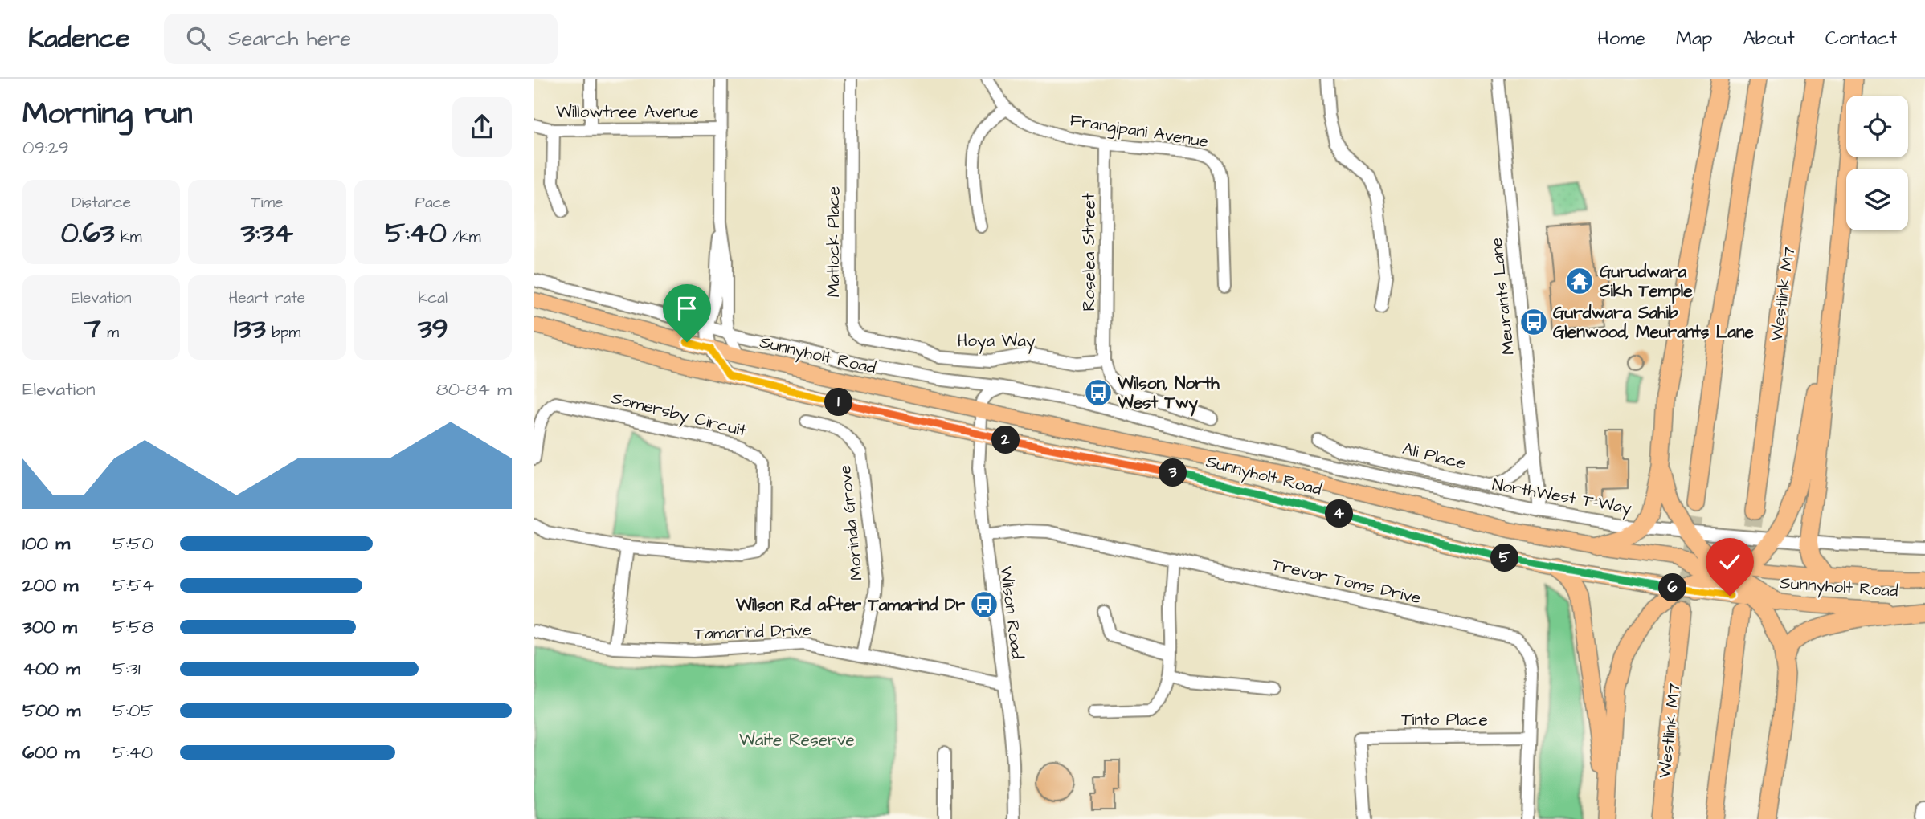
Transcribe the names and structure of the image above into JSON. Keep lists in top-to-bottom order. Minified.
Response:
{"streets":{"highway":["Westlink M7"],"main road":["Sunnyholt Road"],"street":["Willowtree Avenue","Frangipani Avenue","Matlock Place","Roselea Street","Meurants Lane","Hoya Way","Somersby Circuit","Ali Place","NorthWest T-Way","Morinda Grove","Trevor Toms Drive","Wilson Road","Tamarind Drive","Tinto Place"]},"crossings":[["Frangipani Avenue","Roselea Street"],["Matlock Place","Hoya Way"],["Roselea Street","Hoya Way"],["Meurants Lane","Ali Place"],["Meurants Lane","NorthWest T-Way"],["Sunnyholt Road","Wilson Road"],["Morinda Grove","Tamarind Drive"],["Trevor Toms Drive","Wilson Road"],["Trevor Toms Drive","Tinto Place"],["Wilson Road","Tamarind Drive"]],"parks":["Waite Reserve"],"places":{"temple":["Gurudwara Sikh Temple"],"bus stop":["Gurdwara Sahib Glenwood, Meurants Lane","Wilson, North West Twy","Wilson Rd after Tamarind Dr"]},"page":{"header":"Kadence","search":"Search here","nav":["Home","Map","About","Contact"],"heading":["Morning run","09:29"],"stats":[["Distance","0.63 km"],["Time","3:34"],["Pace","5:40 /km"],["Elevation","7 m"],["Heart rate","133 bpm"],["kcal","39"]],"chart":["Elevation","80–84 m"],"pins":["1","2","3","4","5","6"],"list":[{"name":"100 m","note":"5:50"},{"name":"200 m","note":"5:54"},{"name":"300 m","note":"5:58"},{"name":"400 m","note":"5:31"},{"name":"500 m","note":"5:05"},{"name":"600 m","note":"5:40"}]}}
